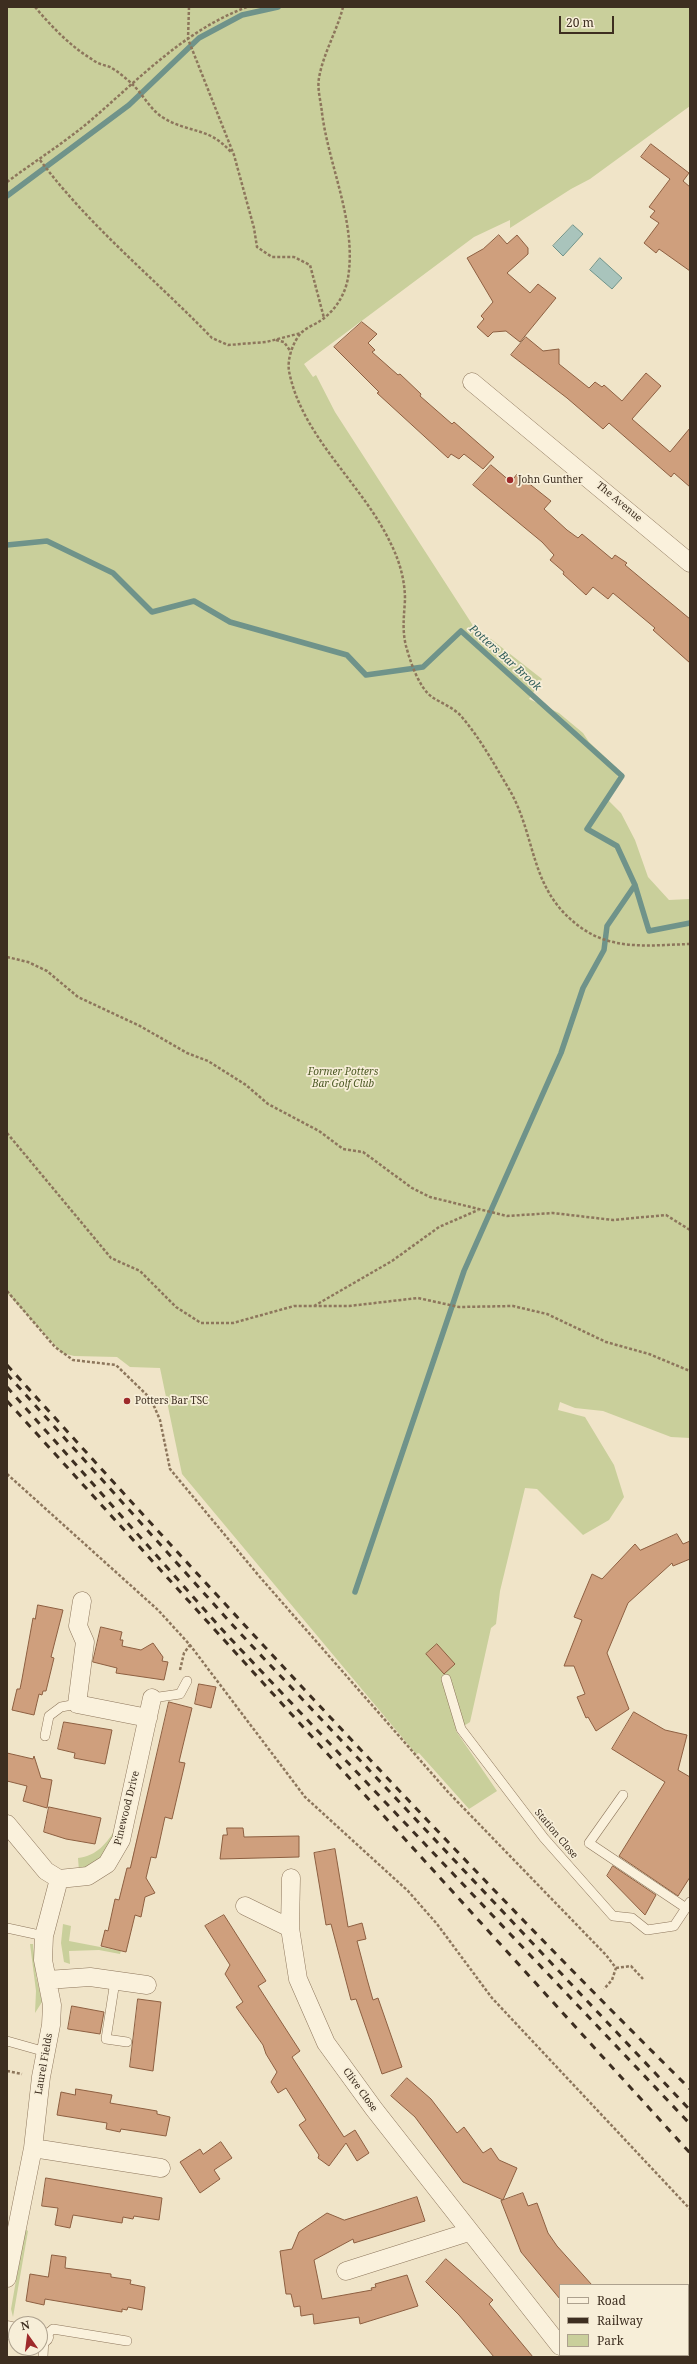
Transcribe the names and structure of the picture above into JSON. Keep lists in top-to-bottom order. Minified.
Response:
{"streets":{"street":["The Avenue","Pinewood Drive","Laurel Fields","Clive Close"],"lane":["Station Close"]},"crossings":[["Pinewood Drive","Laurel Fields"]],"water":["Potters Bar Brook"],"parks":["Former Potters Bar Golf Club"],"places":["John Gunther","Potters Bar TSC"],"legend":["Road","Railway","Park"],"scale_bar":"20 m","north":"top"}
